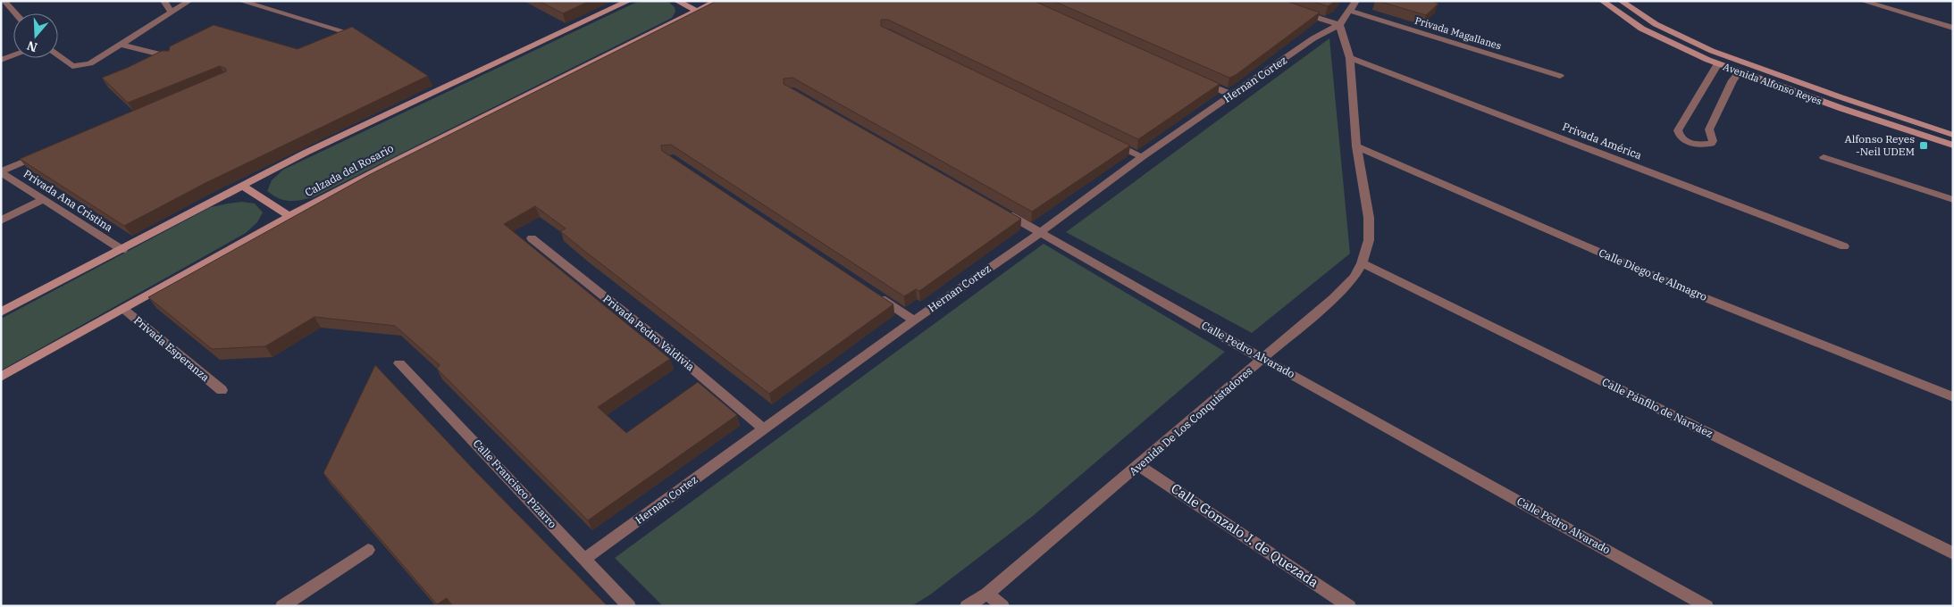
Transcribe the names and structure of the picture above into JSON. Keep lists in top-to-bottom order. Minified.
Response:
{"streets":{"street":["Privada Magallanes","Hernan Cortez","Avenida Alfonso Reyes","Privada América","Calzada del Rosario","Privada Ana Cristina","Calle Diego de Almagro","Privada Pedro Valdivia","Privada Esperanza","Calle Pedro Alvarado","Calle Pánfilo de Narváez","Avenida De Los Conquistadores","Calle Francisco Pizarro","Calle Gonzalo J. de Quezada"]},"crossings":[["Hernan Cortez","Privada Pedro Valdivia"],["Hernan Cortez","Calle Pedro Alvarado"],["Hernan Cortez","Avenida De Los Conquistadores"],["Hernan Cortez","Calle Francisco Pizarro"],["Privada América","Avenida De Los Conquistadores"],["Calzada del Rosario","Privada Esperanza"],["Calle Diego de Almagro","Avenida De Los Conquistadores"],["Calle Pedro Alvarado","Avenida De Los Conquistadores"],["Calle Pánfilo de Narváez","Avenida De Los Conquistadores"],["Avenida De Los Conquistadores","Calle Gonzalo J. de Quezada"]],"places":{"transit":["Alfonso Reyes -Neil UDEM"]},"north":"bottom"}
